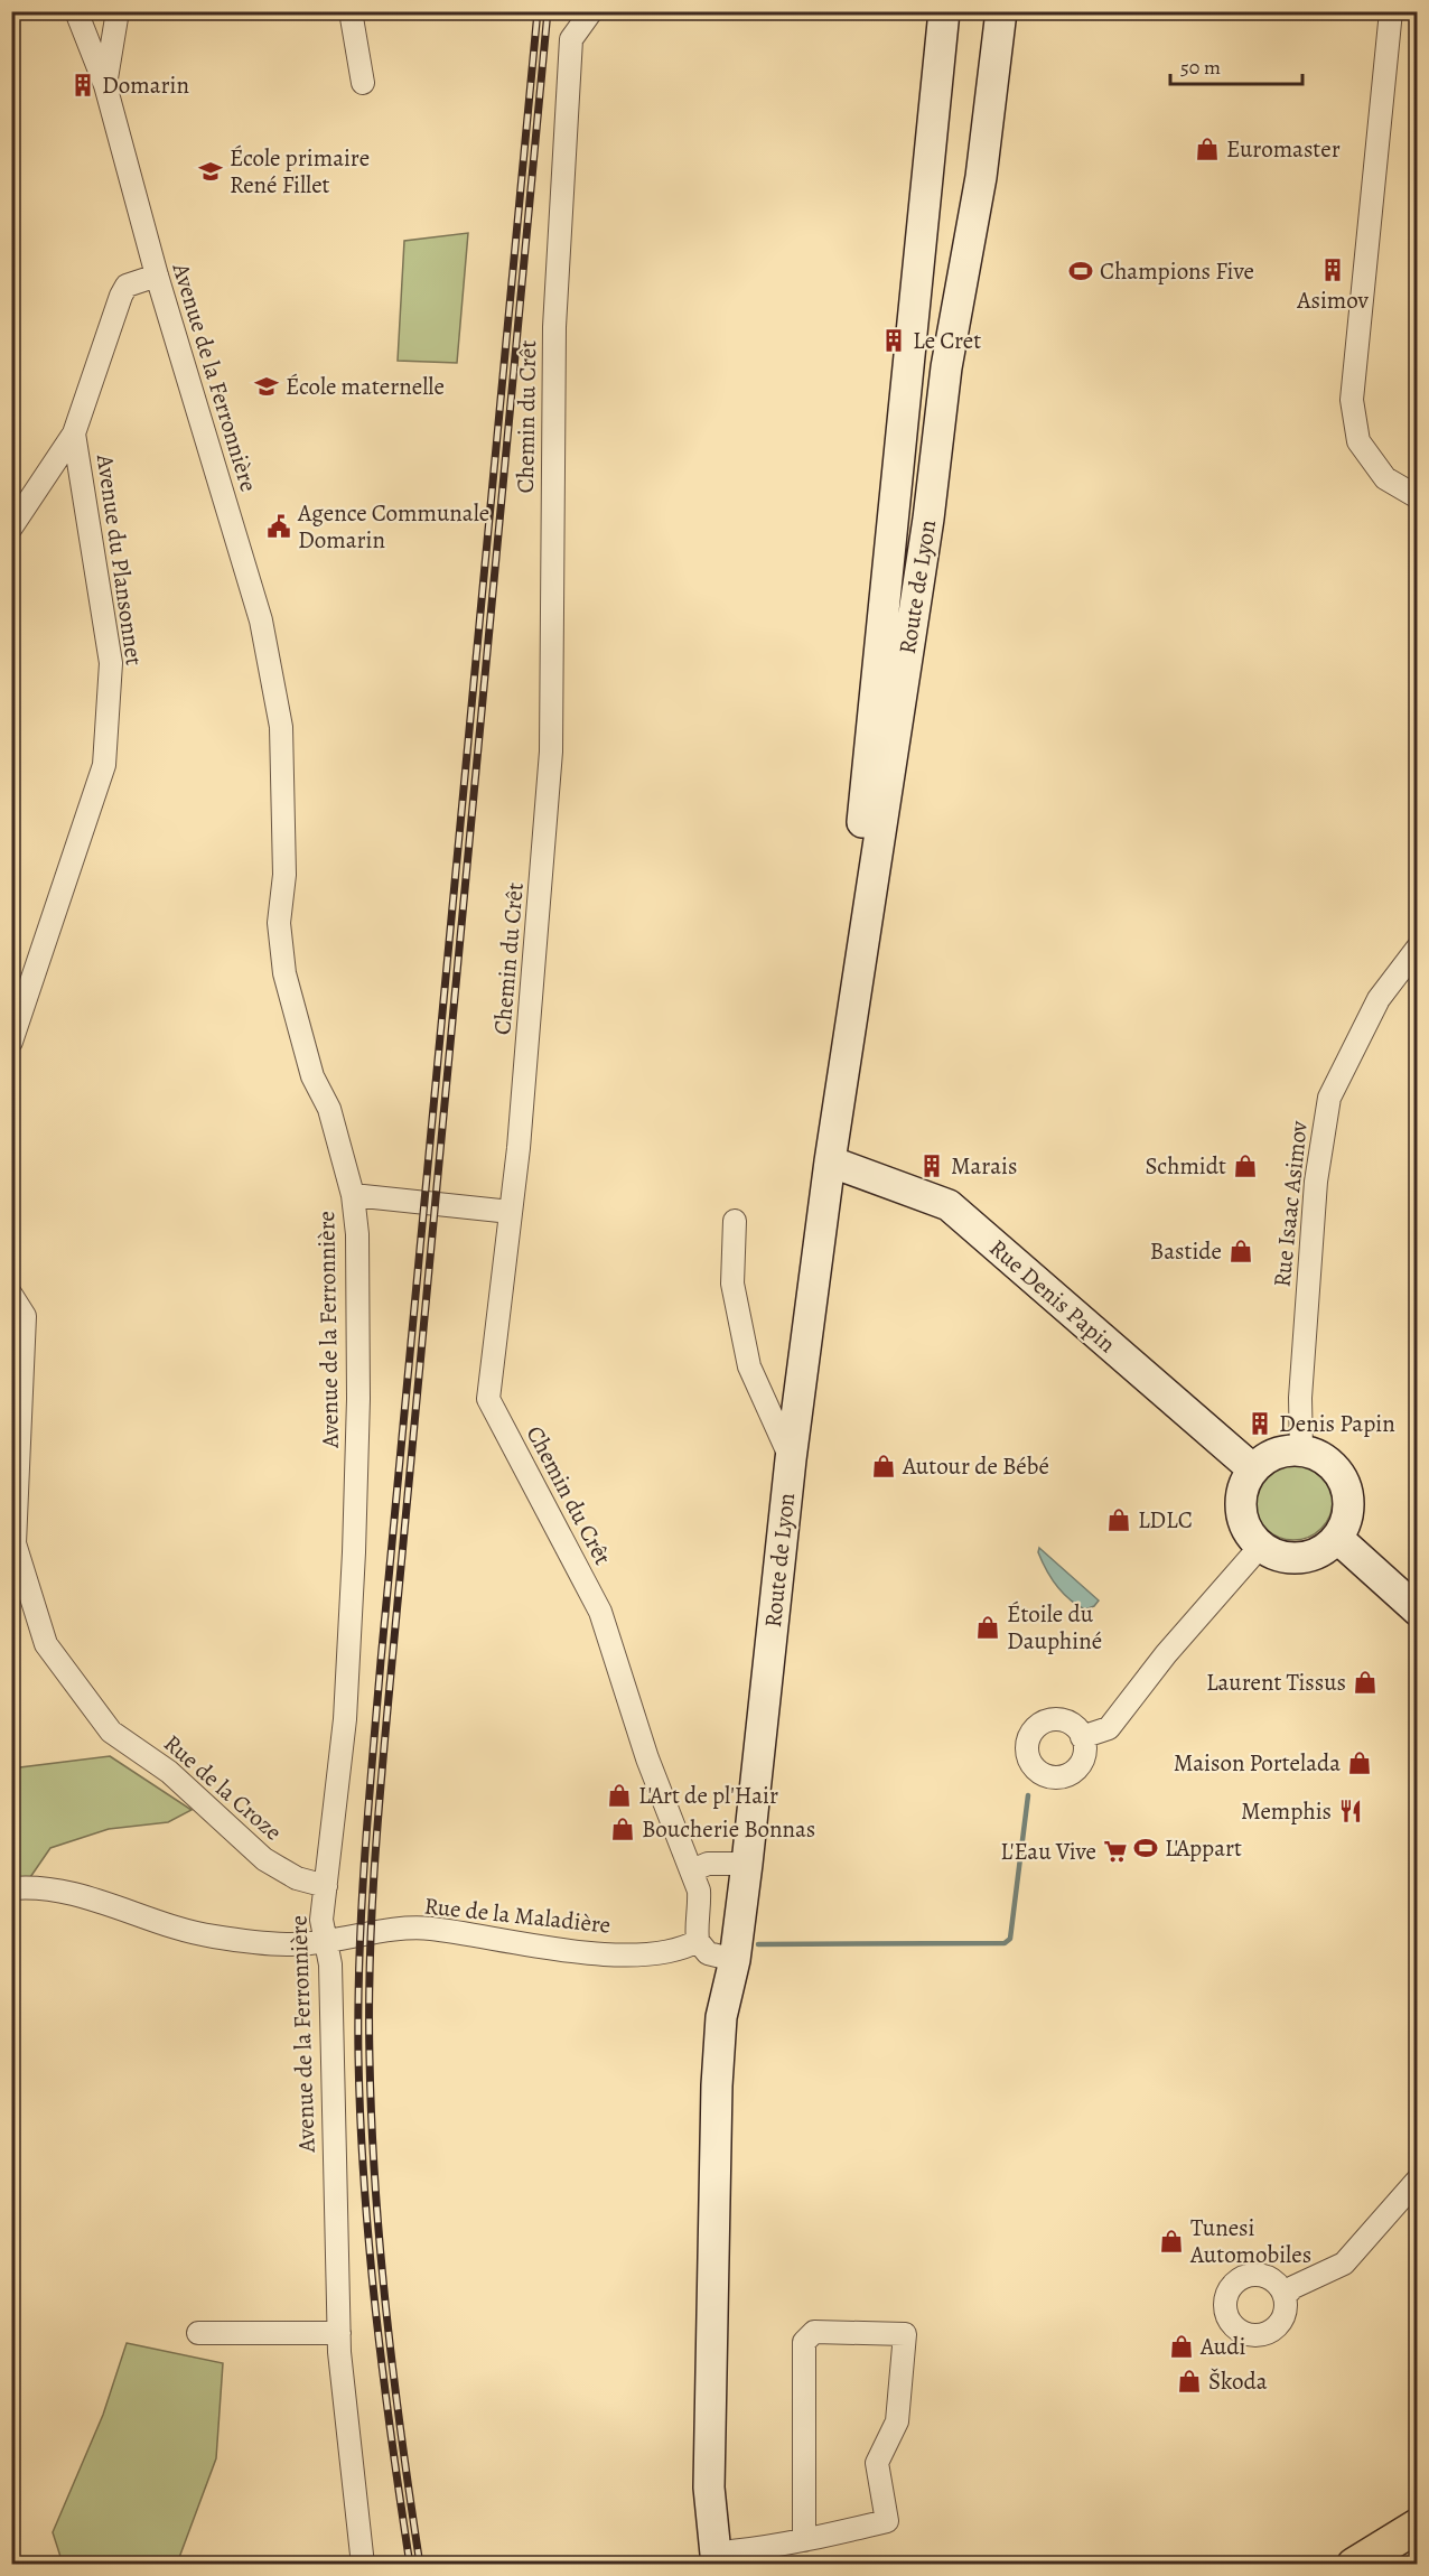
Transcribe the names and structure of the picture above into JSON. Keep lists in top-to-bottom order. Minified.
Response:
{"streets":{"main road":["Route de Lyon","Rue Denis Papin"],"street":["Avenue de la Ferronnière","Chemin du Crêt","Avenue du Plansonnet","Rue Isaac Asimov","Rue de la Croze","Rue de la Maladière"]},"crossings":[["Avenue de la Ferronnière","Avenue du Plansonnet"],["Avenue de la Ferronnière","Rue de la Croze"],["Avenue de la Ferronnière","Rue de la Maladière"],["Chemin du Crêt","Rue de la Maladière"],["Route de Lyon","Rue Denis Papin"],["Rue Isaac Asimov","Rue Denis Papin"]],"places":{"building":["Domarin","Asimov","Le Cret","Marais","Denis Papin"],"shop":["Euromaster","Schmidt","Bastide","Autour de Bébé","LDLC","Étoile du Dauphiné","Laurent Tissus","Maison Portelada","L'Art de pl'Hair","Boucherie Bonnas","Tunesi Automobiles","Audi","Škoda"],"school or university":["École primaire René Fillet","École maternelle"],"sports":["Champions Five","L'Appart"],"public building":["Agence Communale Domarin"],"restaurant":["Memphis"],"supermarket":["L'Eau Vive"]},"scale_bar":"50 m"}
